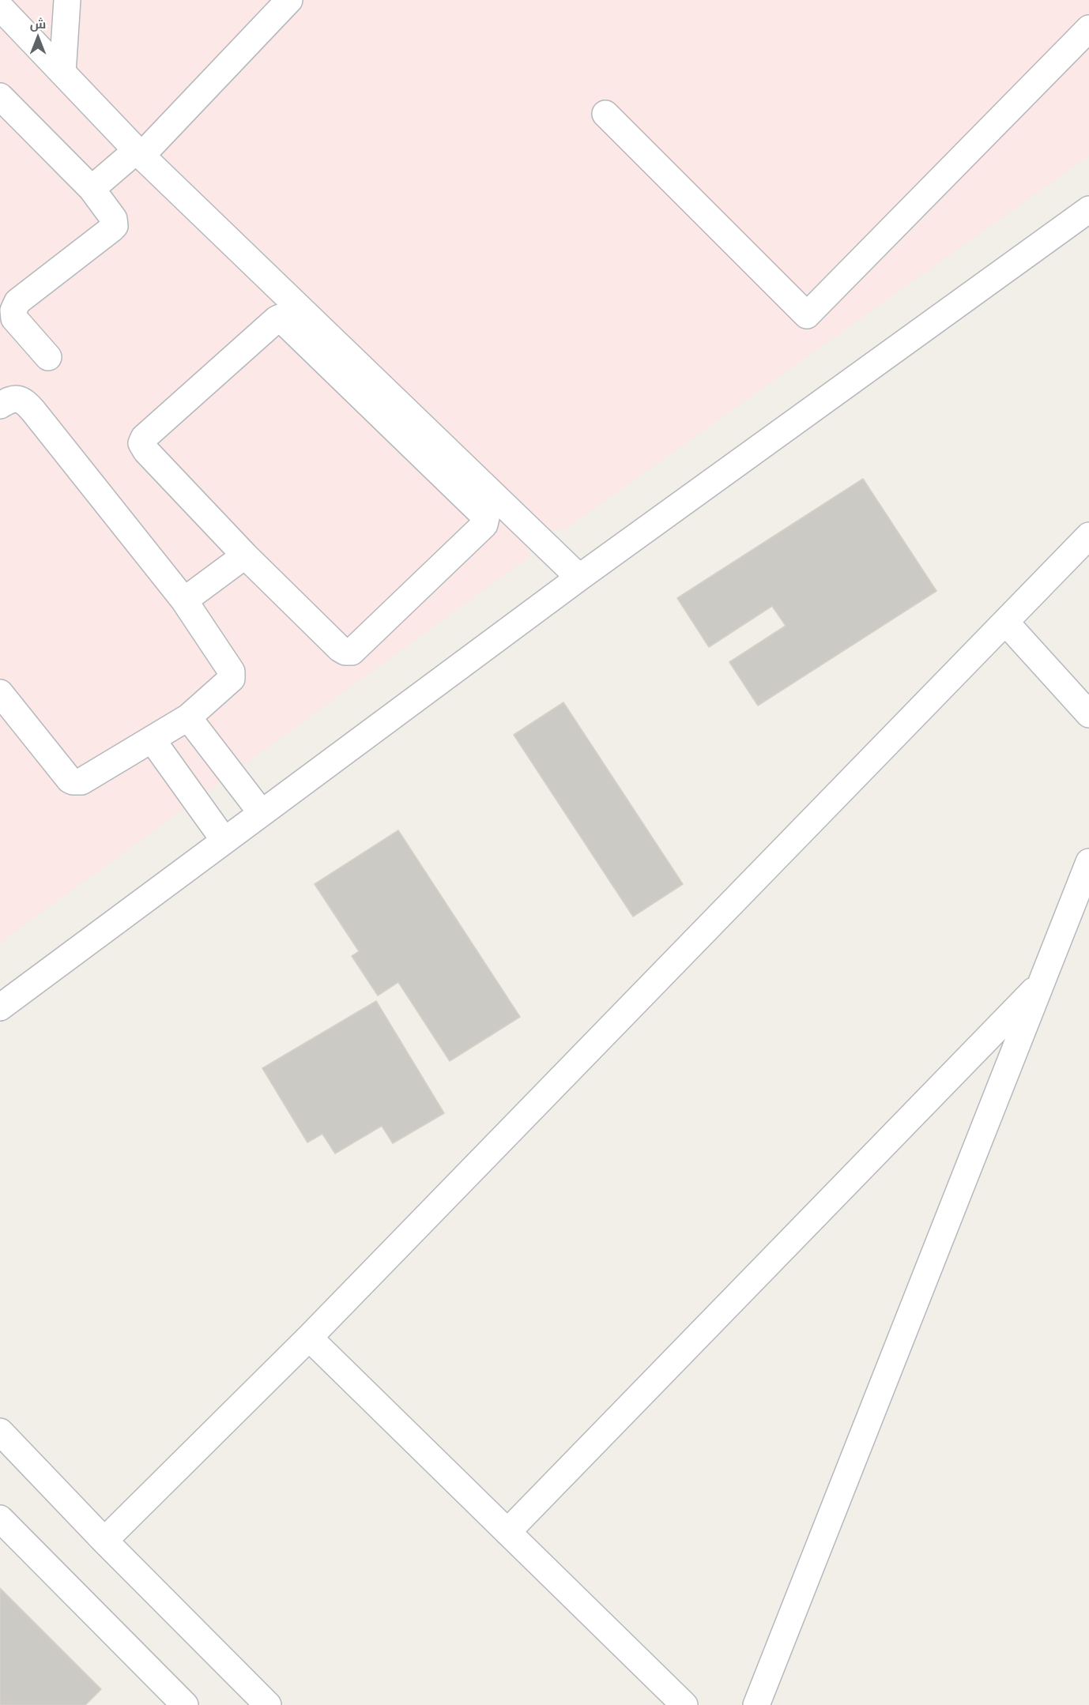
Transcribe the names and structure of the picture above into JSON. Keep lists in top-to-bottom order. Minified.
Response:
{"north":"top"}
